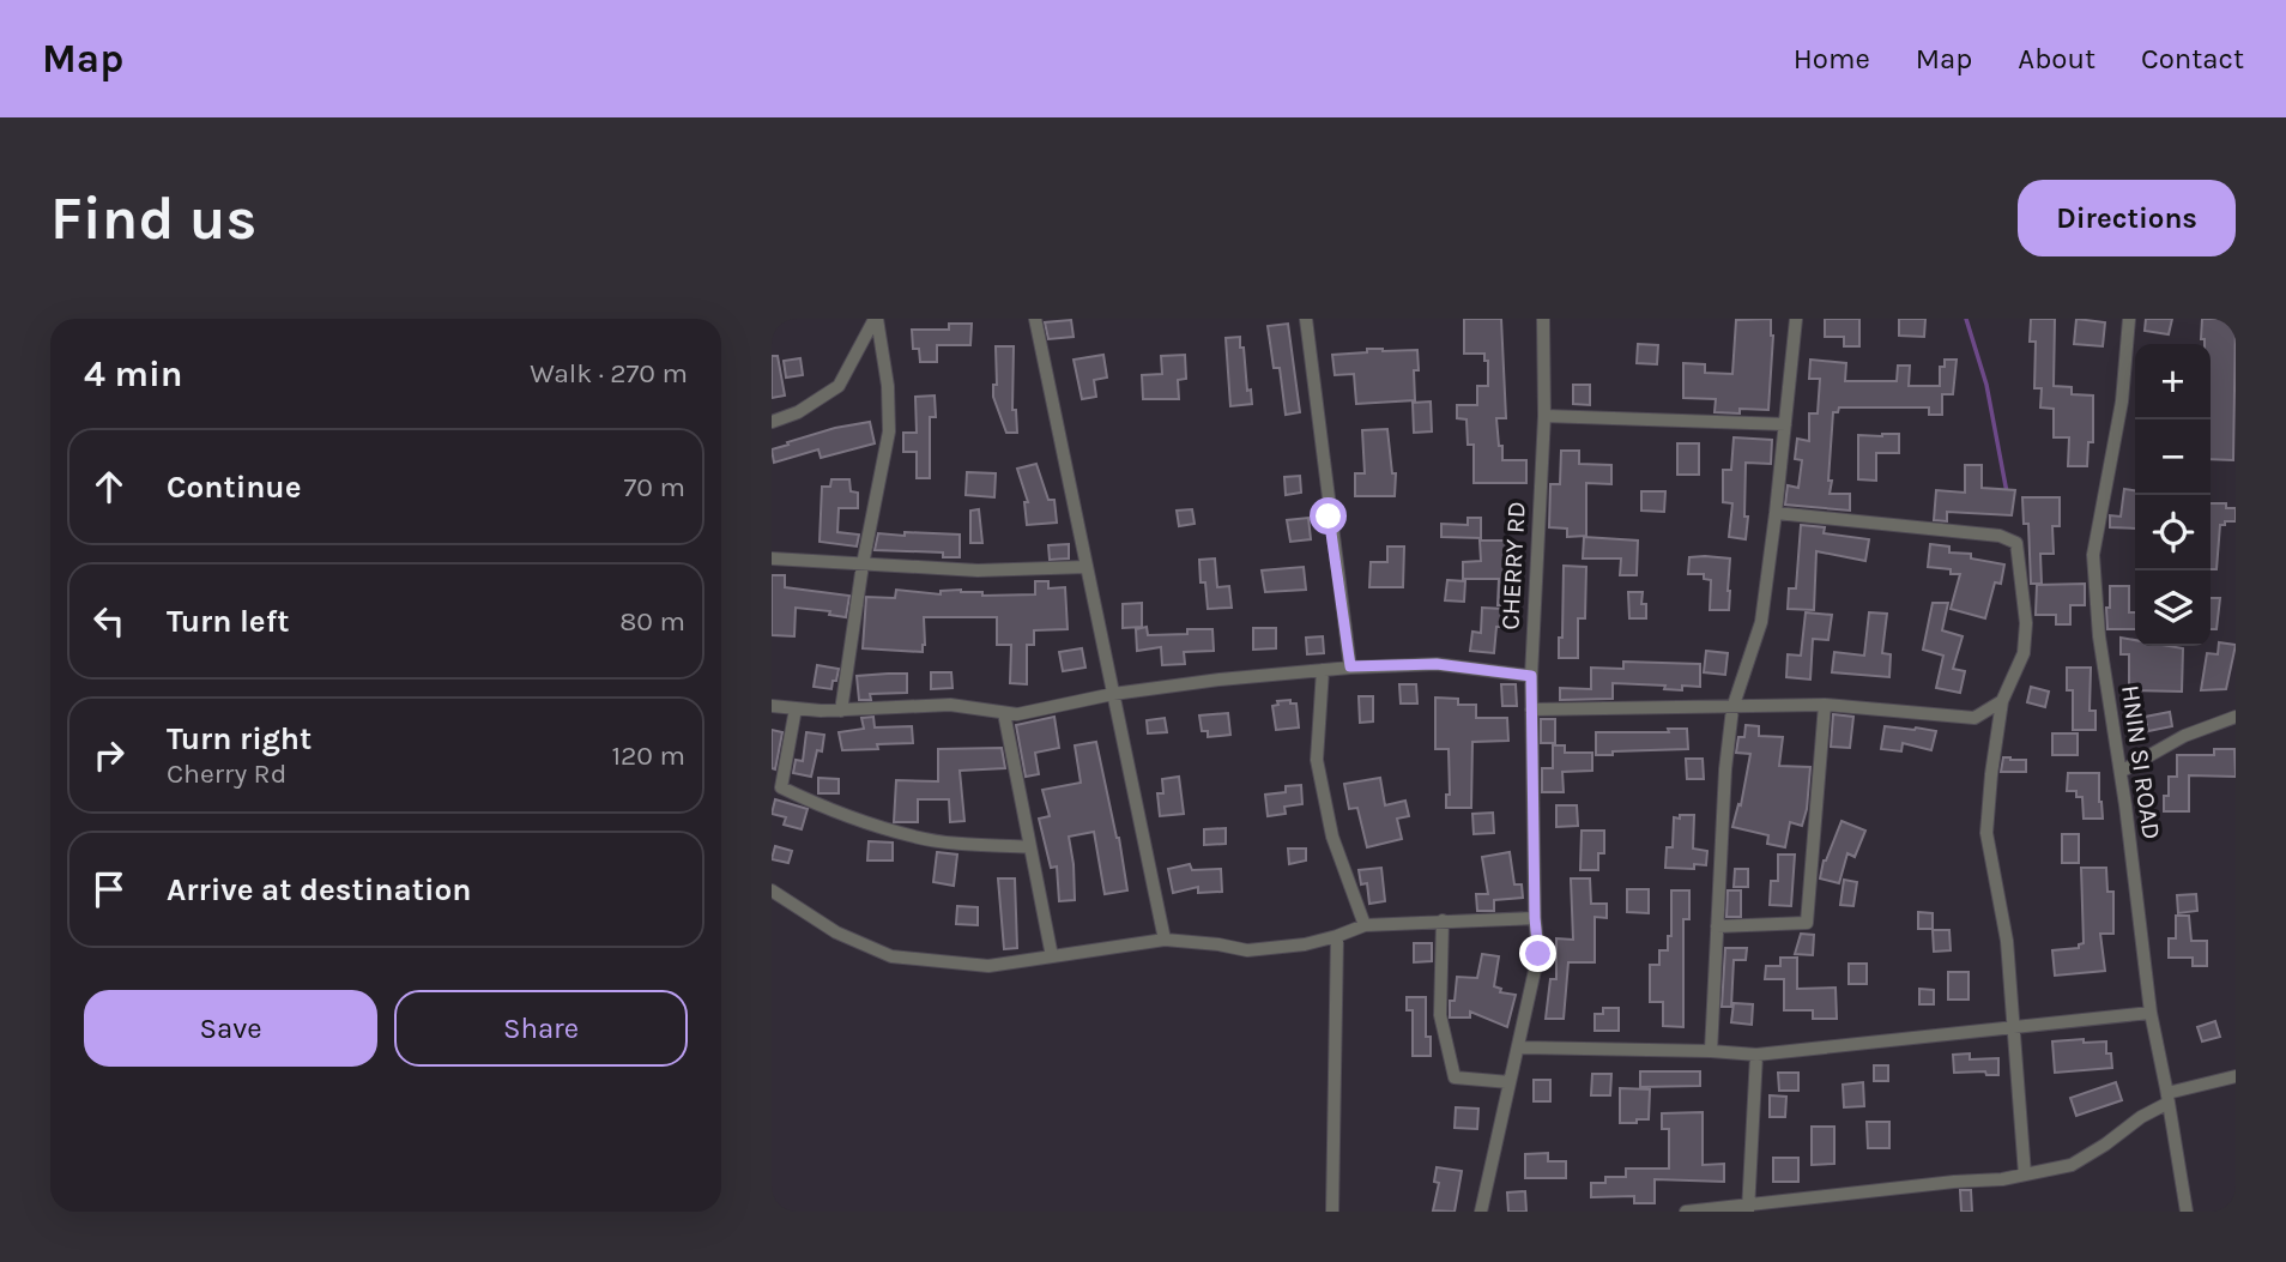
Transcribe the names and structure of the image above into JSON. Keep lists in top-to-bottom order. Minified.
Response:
{"streets":{"street":["CHERRY RD","HNIN SI ROAD"]},"page":{"header":"Map","nav":["Home","Map","About","Contact"],"buttons":["Directions",["Save","Share"]],"title":"Find us","heading":["4 min","Walk · 270 m"],"map_buttons":["+","−"],"list":[["Continue","70 m"],["Turn left","80 m"],["Turn right","Cherry Rd","120 m"],"Arrive at destination"]}}
